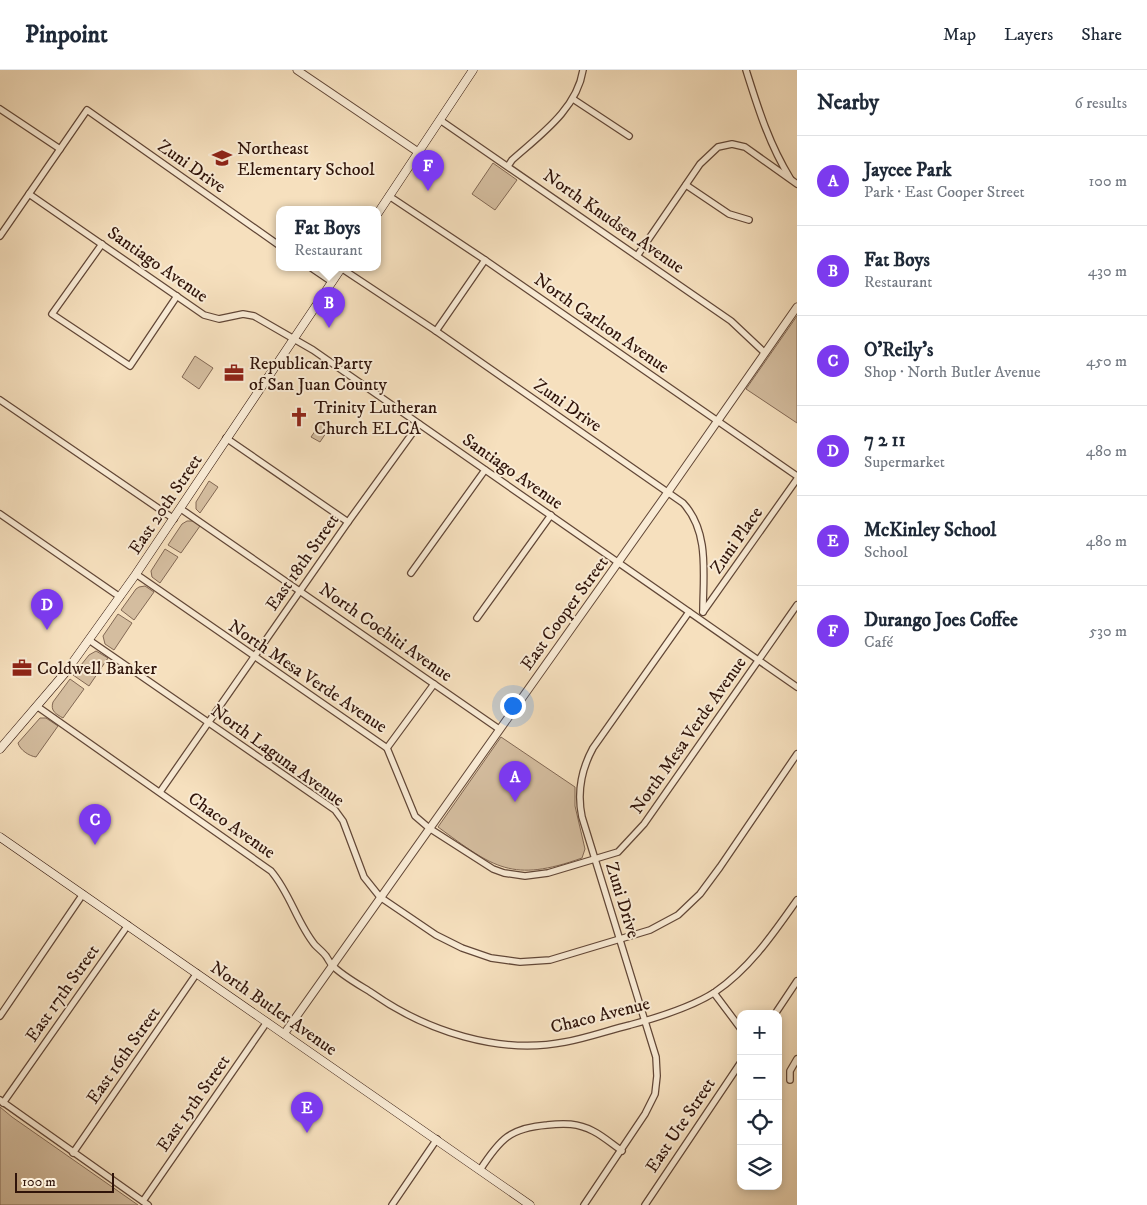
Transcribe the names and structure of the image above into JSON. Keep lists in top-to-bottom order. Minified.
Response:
{"streets":{"main road":["East 20th Street","North Butler Avenue"],"street":["Zuni Drive","North Knudsen Avenue","Santiago Avenue","North Carlton Avenue","Zuni Place","East 18th Street","East Cooper Street","North Cochiti Avenue","North Mesa Verde Avenue","North Laguna Avenue","Chaco Avenue","East 17th Street","East 16th Street","East 15th Street","East Ute Street"]},"crossings":[["Zuni Drive","Santiago Avenue"],["Zuni Drive","Zuni Place"],["Zuni Drive","East Cooper Street"],["Zuni Drive","North Mesa Verde Avenue"],["Zuni Drive","North Laguna Avenue"],["Zuni Drive","Chaco Avenue"],["North Knudsen Avenue","East Cooper Street"],["Santiago Avenue","East 20th Street"],["Santiago Avenue","Zuni Place"],["Santiago Avenue","East 18th Street"],["Santiago Avenue","East Cooper Street"],["Santiago Avenue","North Mesa Verde Avenue"],["North Carlton Avenue","Zuni Place"],["North Carlton Avenue","East Cooper Street"],["East 20th Street","North Cochiti Avenue"],["East 20th Street","North Mesa Verde Avenue"],["East 20th Street","North Laguna Avenue"],["East 20th Street","Chaco Avenue"],["East 18th Street","North Cochiti Avenue"],["East 18th Street","North Mesa Verde Avenue"],["East 18th Street","North Laguna Avenue"],["East 18th Street","Chaco Avenue"],["East Cooper Street","North Cochiti Avenue"],["East Cooper Street","North Mesa Verde Avenue"],["East Cooper Street","North Laguna Avenue"],["East Cooper Street","Chaco Avenue"],["East Cooper Street","North Butler Avenue"],["East 17th Street","North Butler Avenue"],["North Butler Avenue","East 16th Street"],["North Butler Avenue","East 15th Street"]],"places":{"school or university":["Northeast Elementary School"],"office":["Republican Party of San Juan County","Coldwell Banker"],"church":["Trinity Lutheran Church ELCA"]},"scale_bar":"100 m","page":{"header":"Pinpoint","nav":["Map","Layers","Share"],"heading":["Nearby","6 results"],"list":[{"mark":"A","name":"Jaycee Park","note":"Park · East Cooper Street","value":"100 m"},{"mark":"B","name":"Fat Boys","note":"Restaurant","value":"430 m"},{"mark":"C","name":"O'Reily's","note":"Shop · North Butler Avenue","value":"450 m"},{"mark":"D","name":"7 2 11","note":"Supermarket","value":"480 m"},{"mark":"E","name":"McKinley School","note":"School","value":"480 m"},{"mark":"F","name":"Durango Joes Coffee","note":"Café","value":"530 m"}],"pins":["F","B","D","A","C","E"],"popup":["Fat Boys","Restaurant"],"map_buttons":["+","−"],"scale":"100 m"}}
